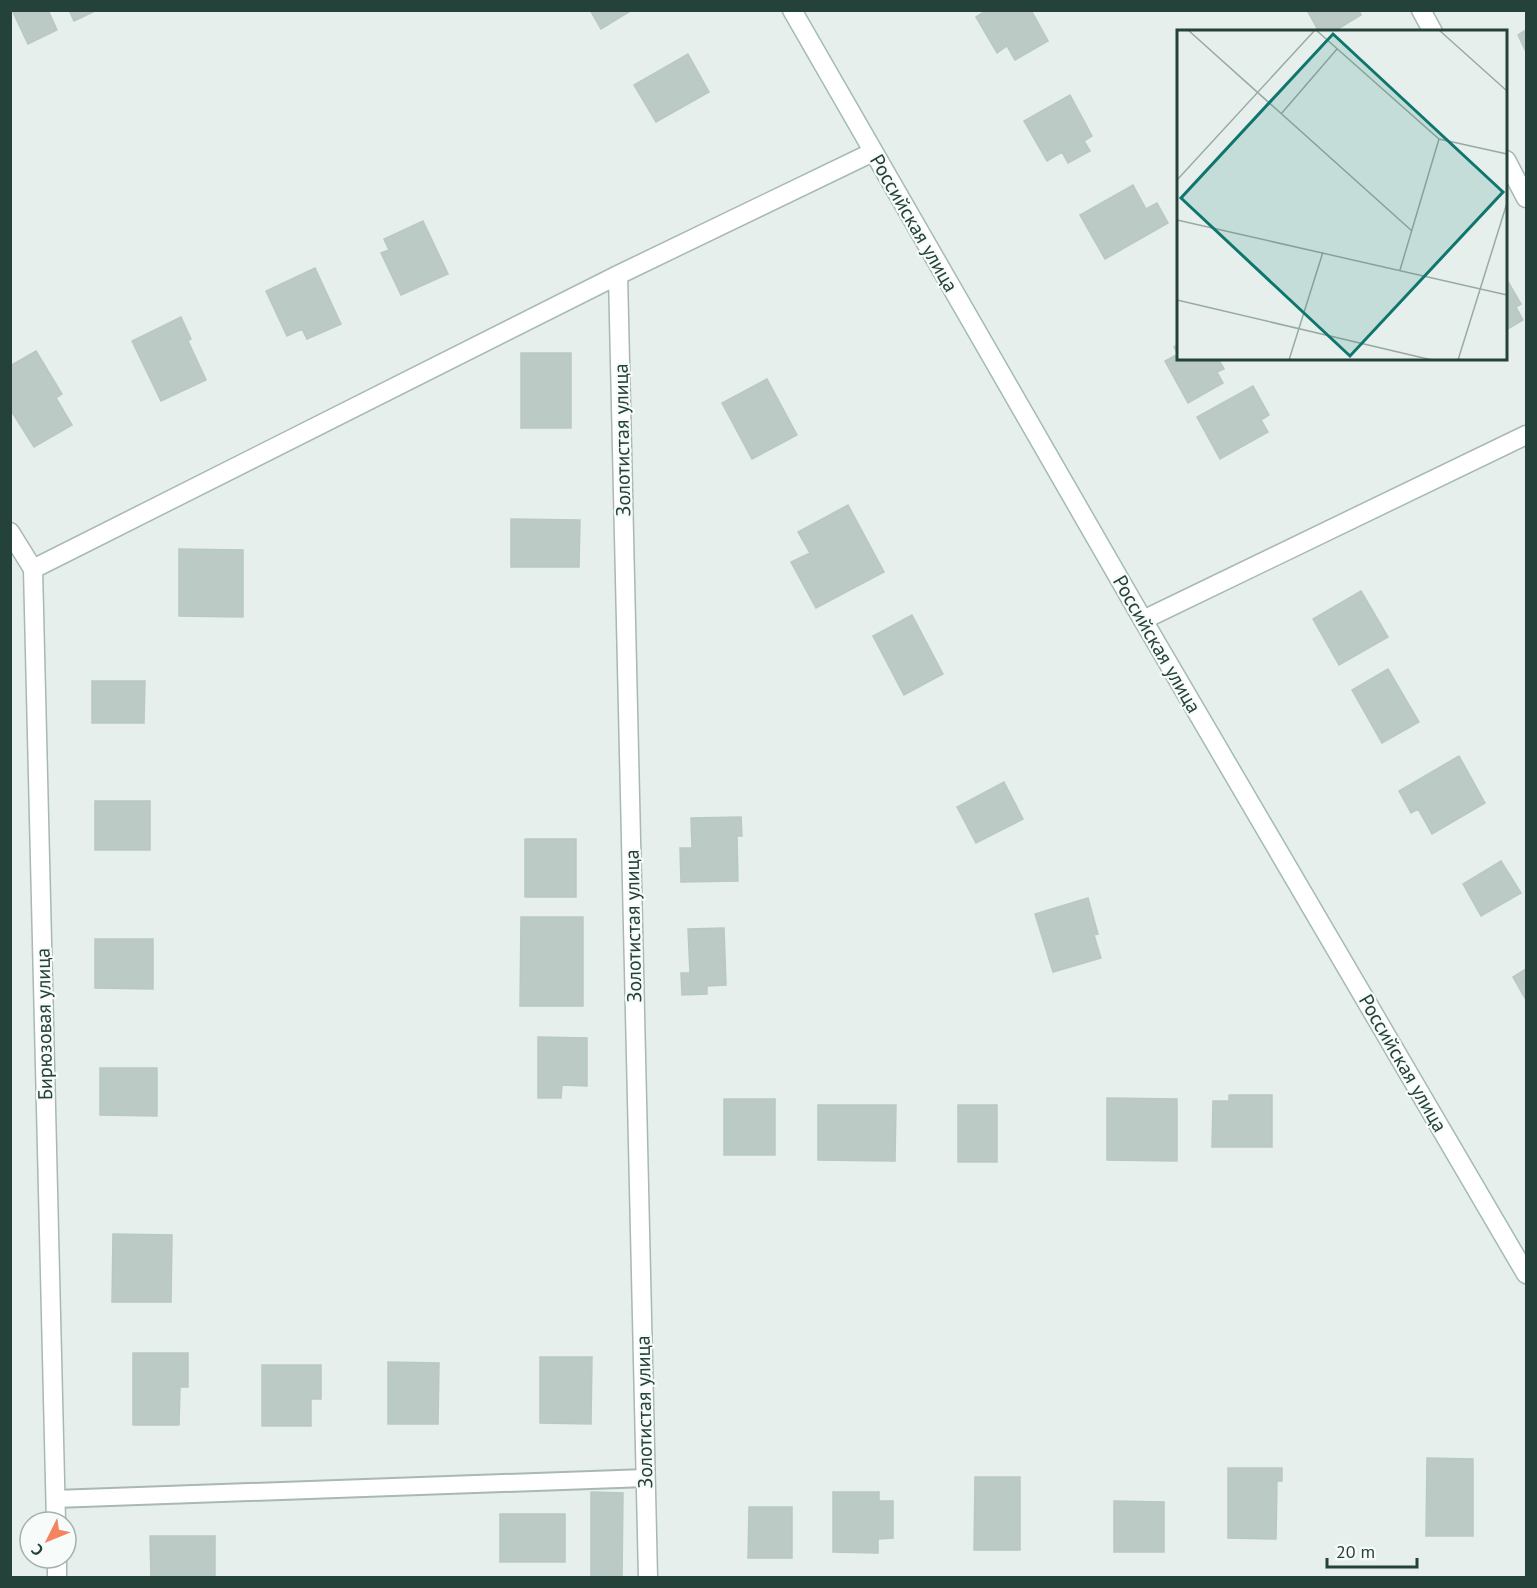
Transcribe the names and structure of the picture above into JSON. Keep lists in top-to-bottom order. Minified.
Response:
{"streets":{"street":["Российская улица","Золотистая улица","Бирюзовая улица"]},"scale_bar":"20 m","north":"bottom left"}
